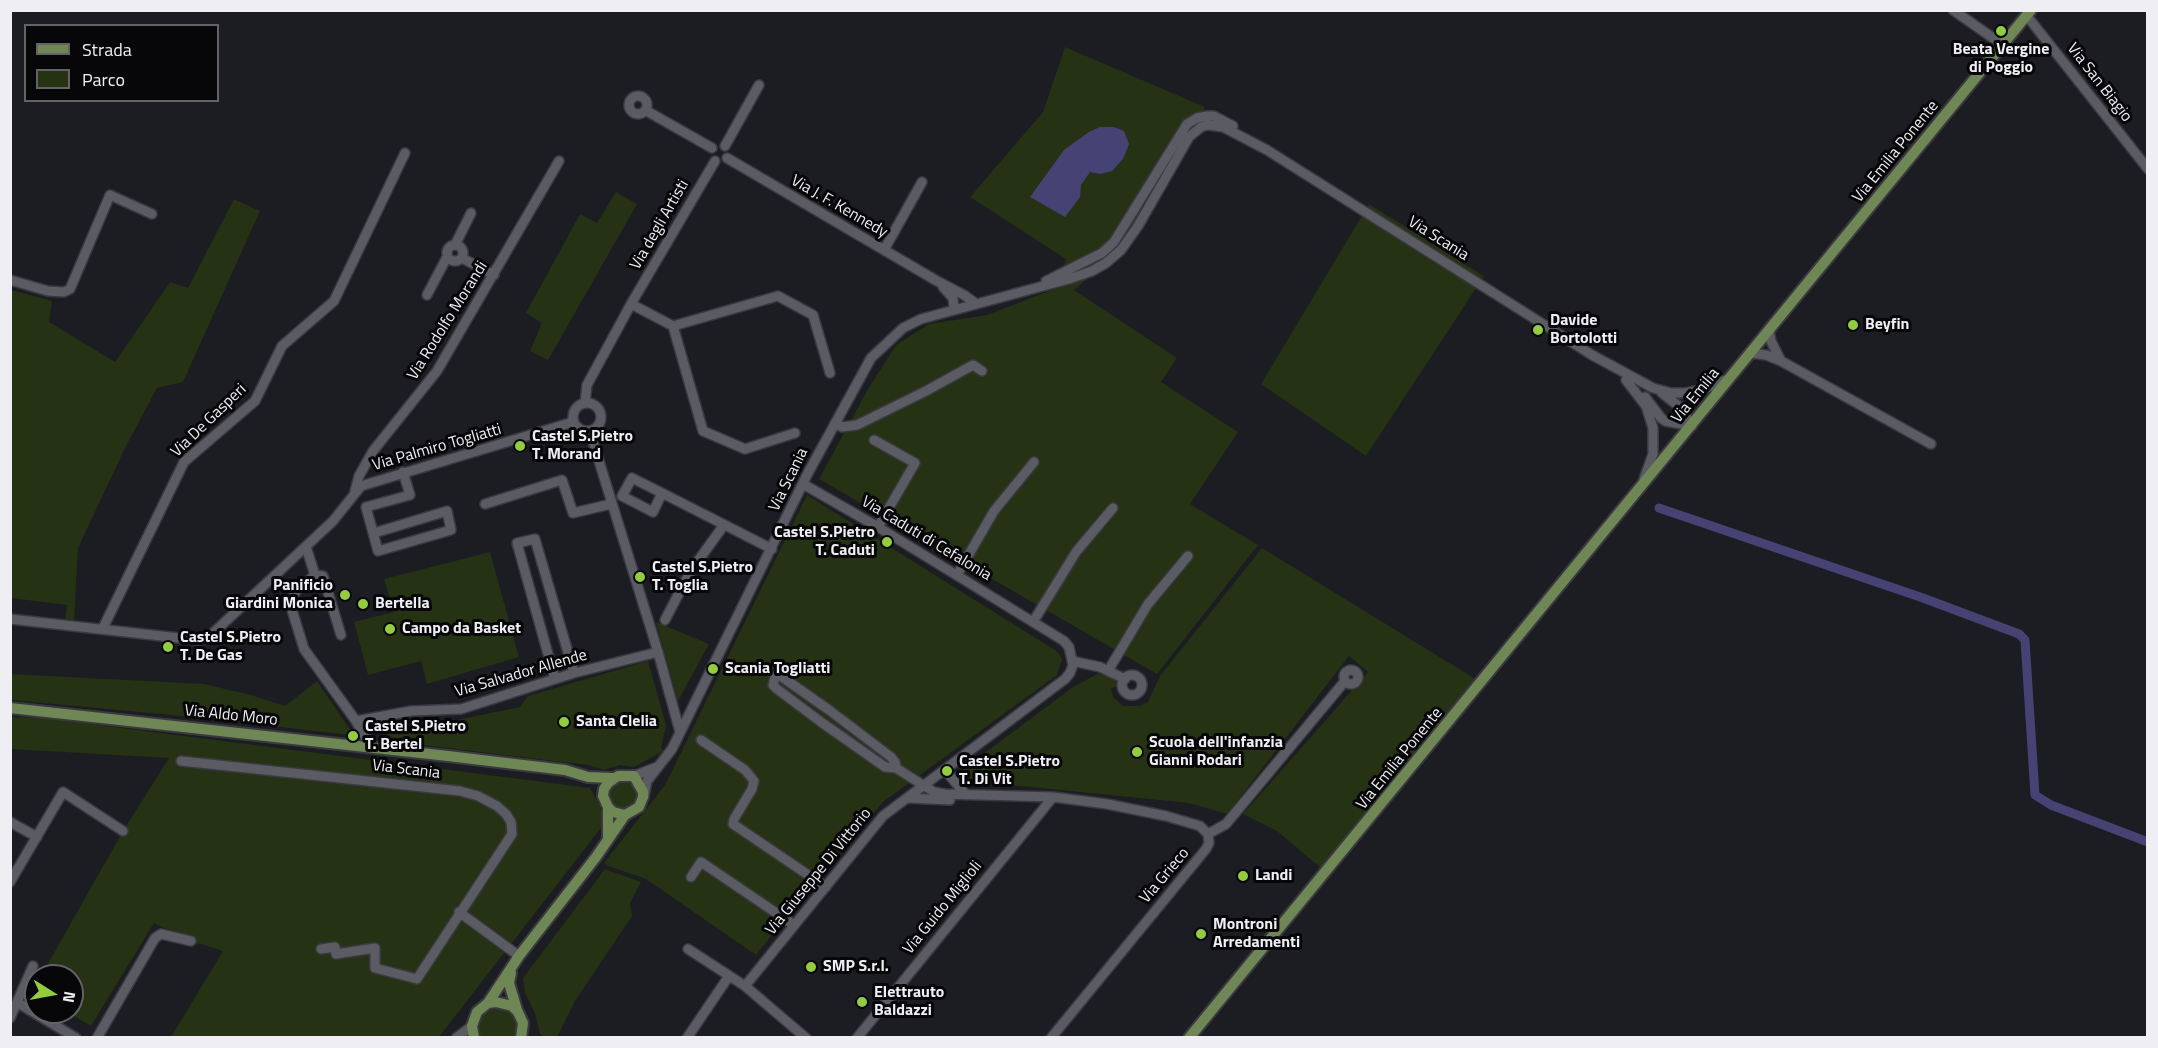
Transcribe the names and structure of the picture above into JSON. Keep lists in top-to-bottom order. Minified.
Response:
{"streets":{"main road":["Via Emilia Ponente","Via Scania","Via Emilia","Via Aldo Moro"],"street":["Via San Biagio","Via J. F. Kennedy","Via degli Artisti","Via Rodolfo Morandi","Via De Gasperi","Via Palmiro Togliatti","Via Caduti di Cefalonia","Via Salvador Allende","Via Giuseppe Di Vittorio","Via Grieco","Via Guido Miglioli"]},"crossings":[["Via San Biagio","Via Emilia Ponente"],["Via Emilia Ponente","Via Scania"],["Via Emilia Ponente","Via Emilia"],["Via J. F. Kennedy","Via degli Artisti"],["Via J. F. Kennedy","Via Scania"],["Via degli Artisti","Via Palmiro Togliatti"],["Via Scania","Via Emilia"],["Via Scania","Via Caduti di Cefalonia"],["Via Scania","Via Aldo Moro"],["Via Rodolfo Morandi","Via Palmiro Togliatti"],["Via De Gasperi","Via Palmiro Togliatti"],["Via Caduti di Cefalonia","Via Giuseppe Di Vittorio"]],"places":["Beata Vergine di Poggio","Beyfin","Davide Bortolotti","Castel S.Pietro T. Morand","Castel S.Pietro T. Caduti","Castel S.Pietro T. Toglia","Panificio Giardini Monica","Bertella","Campo da Basket","Castel S.Pietro T. De Gas","Scania Togliatti","Santa Clelia","Castel S.Pietro T. Bertel","Scuola dell'infanzia Gianni Rodari","Castel S.Pietro T. Di Vit","Landi","Montroni Arredamenti","SMP S.r.l.","Elettrauto Baldazzi"],"legend":["Strada","Parco"],"north":"right"}
